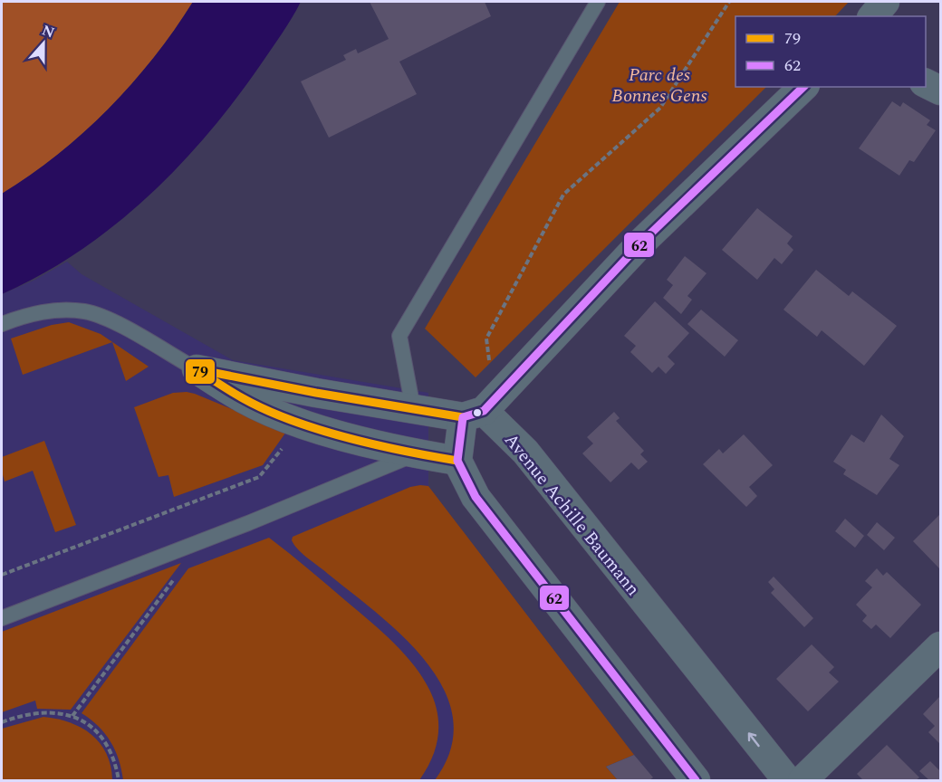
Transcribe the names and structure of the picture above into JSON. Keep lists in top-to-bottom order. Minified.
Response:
{"streets":{"street":["Avenue Achille Baumann"]},"parks":["Parc des Bonnes Gens"],"lines":["transit line 62","transit line 79"],"legend":["79","62"],"north":"top"}
